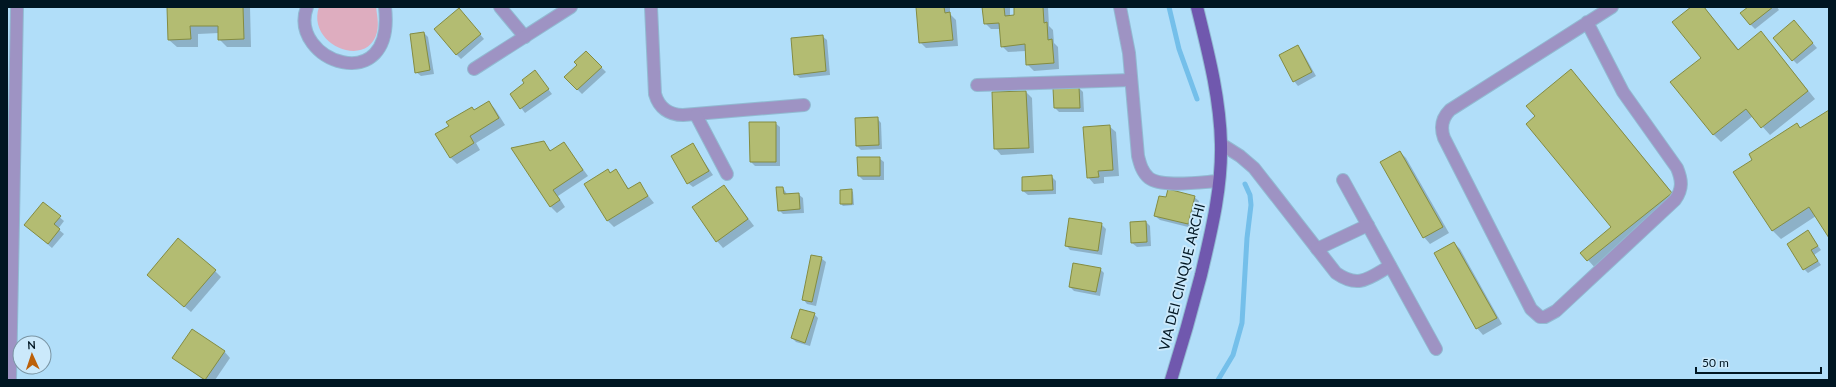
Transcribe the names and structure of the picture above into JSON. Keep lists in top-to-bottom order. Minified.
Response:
{"streets":{"main road":["VIA DEI CINQUE ARCHI"]},"scale_bar":"50 m","north":"top"}
